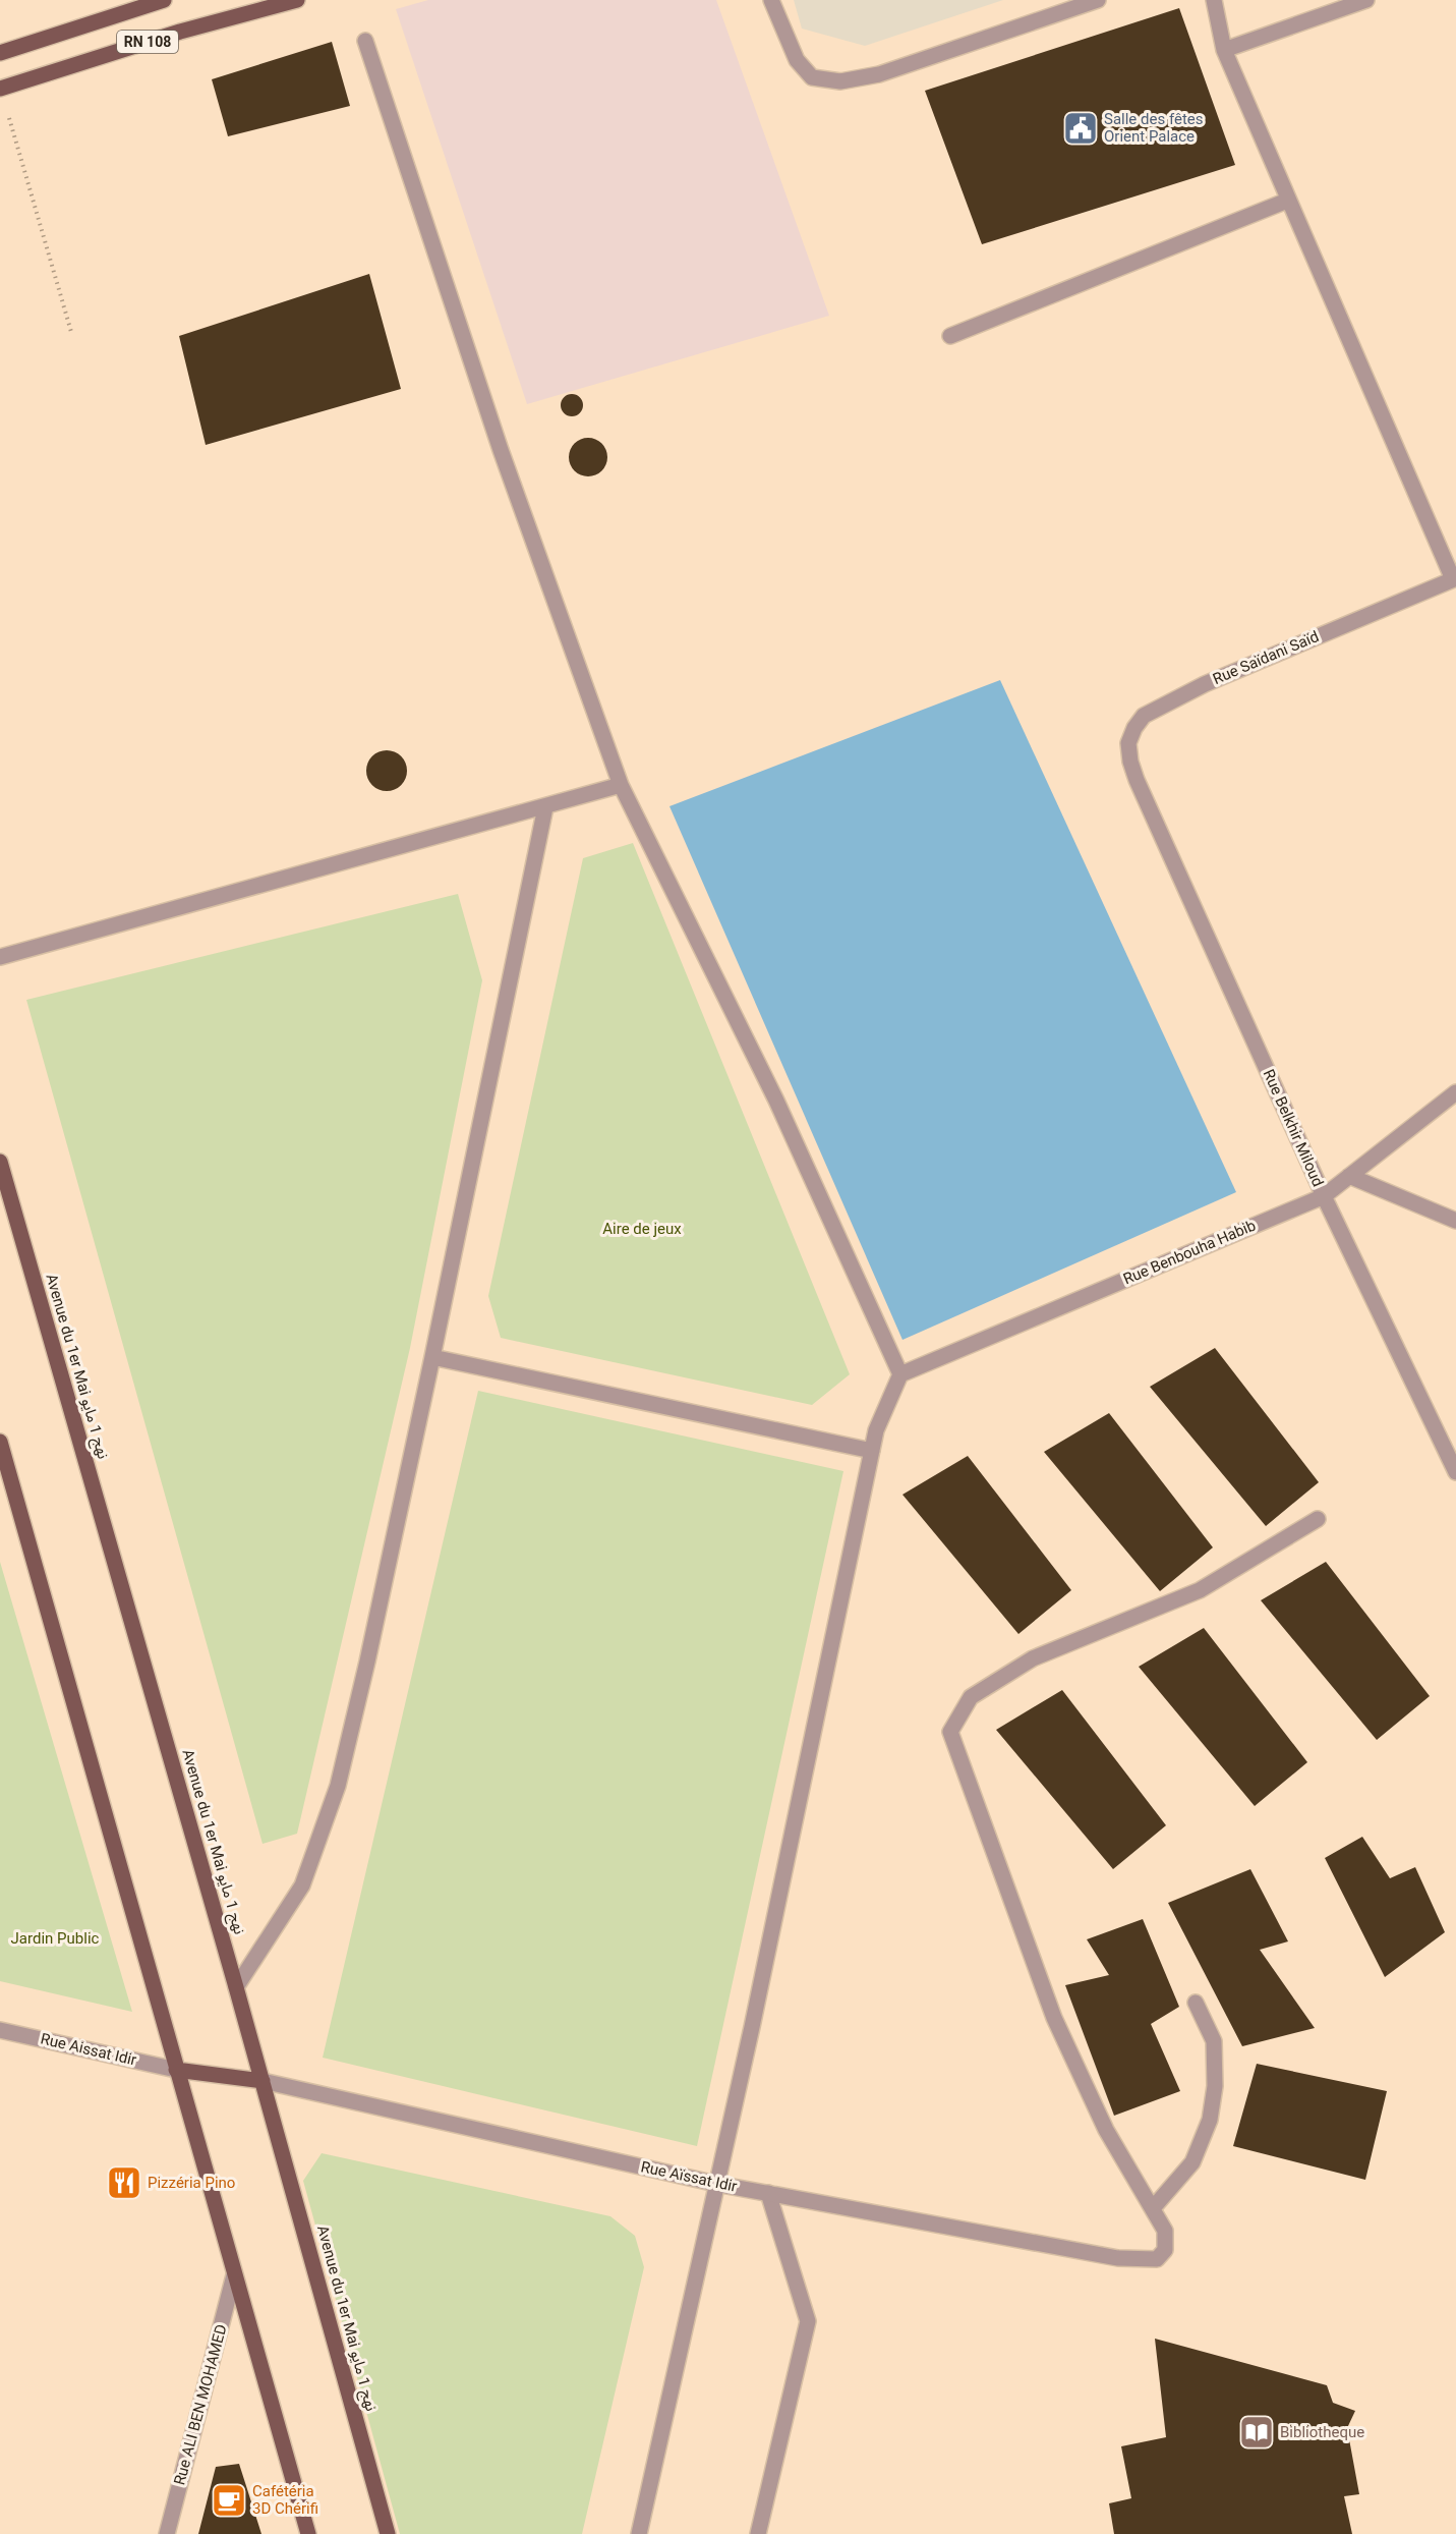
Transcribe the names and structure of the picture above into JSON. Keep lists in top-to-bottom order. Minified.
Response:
{"streets":{"main road":["RN 108","Avenue du 1er Mai نهج 1 مايو"],"street":["Rue Saïdani Saïd","Rue Belkhir Miloud","Rue Benbouha Habib","Rue Aissat Idir","Rue Aïssat Idir","Rue ALI BEN MOHAMED"]},"crossings":[["Rue Saïdani Saïd","Rue Belkhir Miloud"],["Rue Belkhir Miloud","Rue Benbouha Habib"],["Avenue du 1er Mai نهج 1 مايو","Rue Aïssat Idir"]],"parks":["Aire de jeux","Jardin Public"],"places":{"public building":["Salle des fêtes Orient Palace"],"restaurant":["Pizzéria Pino"],"library":["Bibliotheque"],"cafe":["Cafétéria 3D Chérifi"]}}
